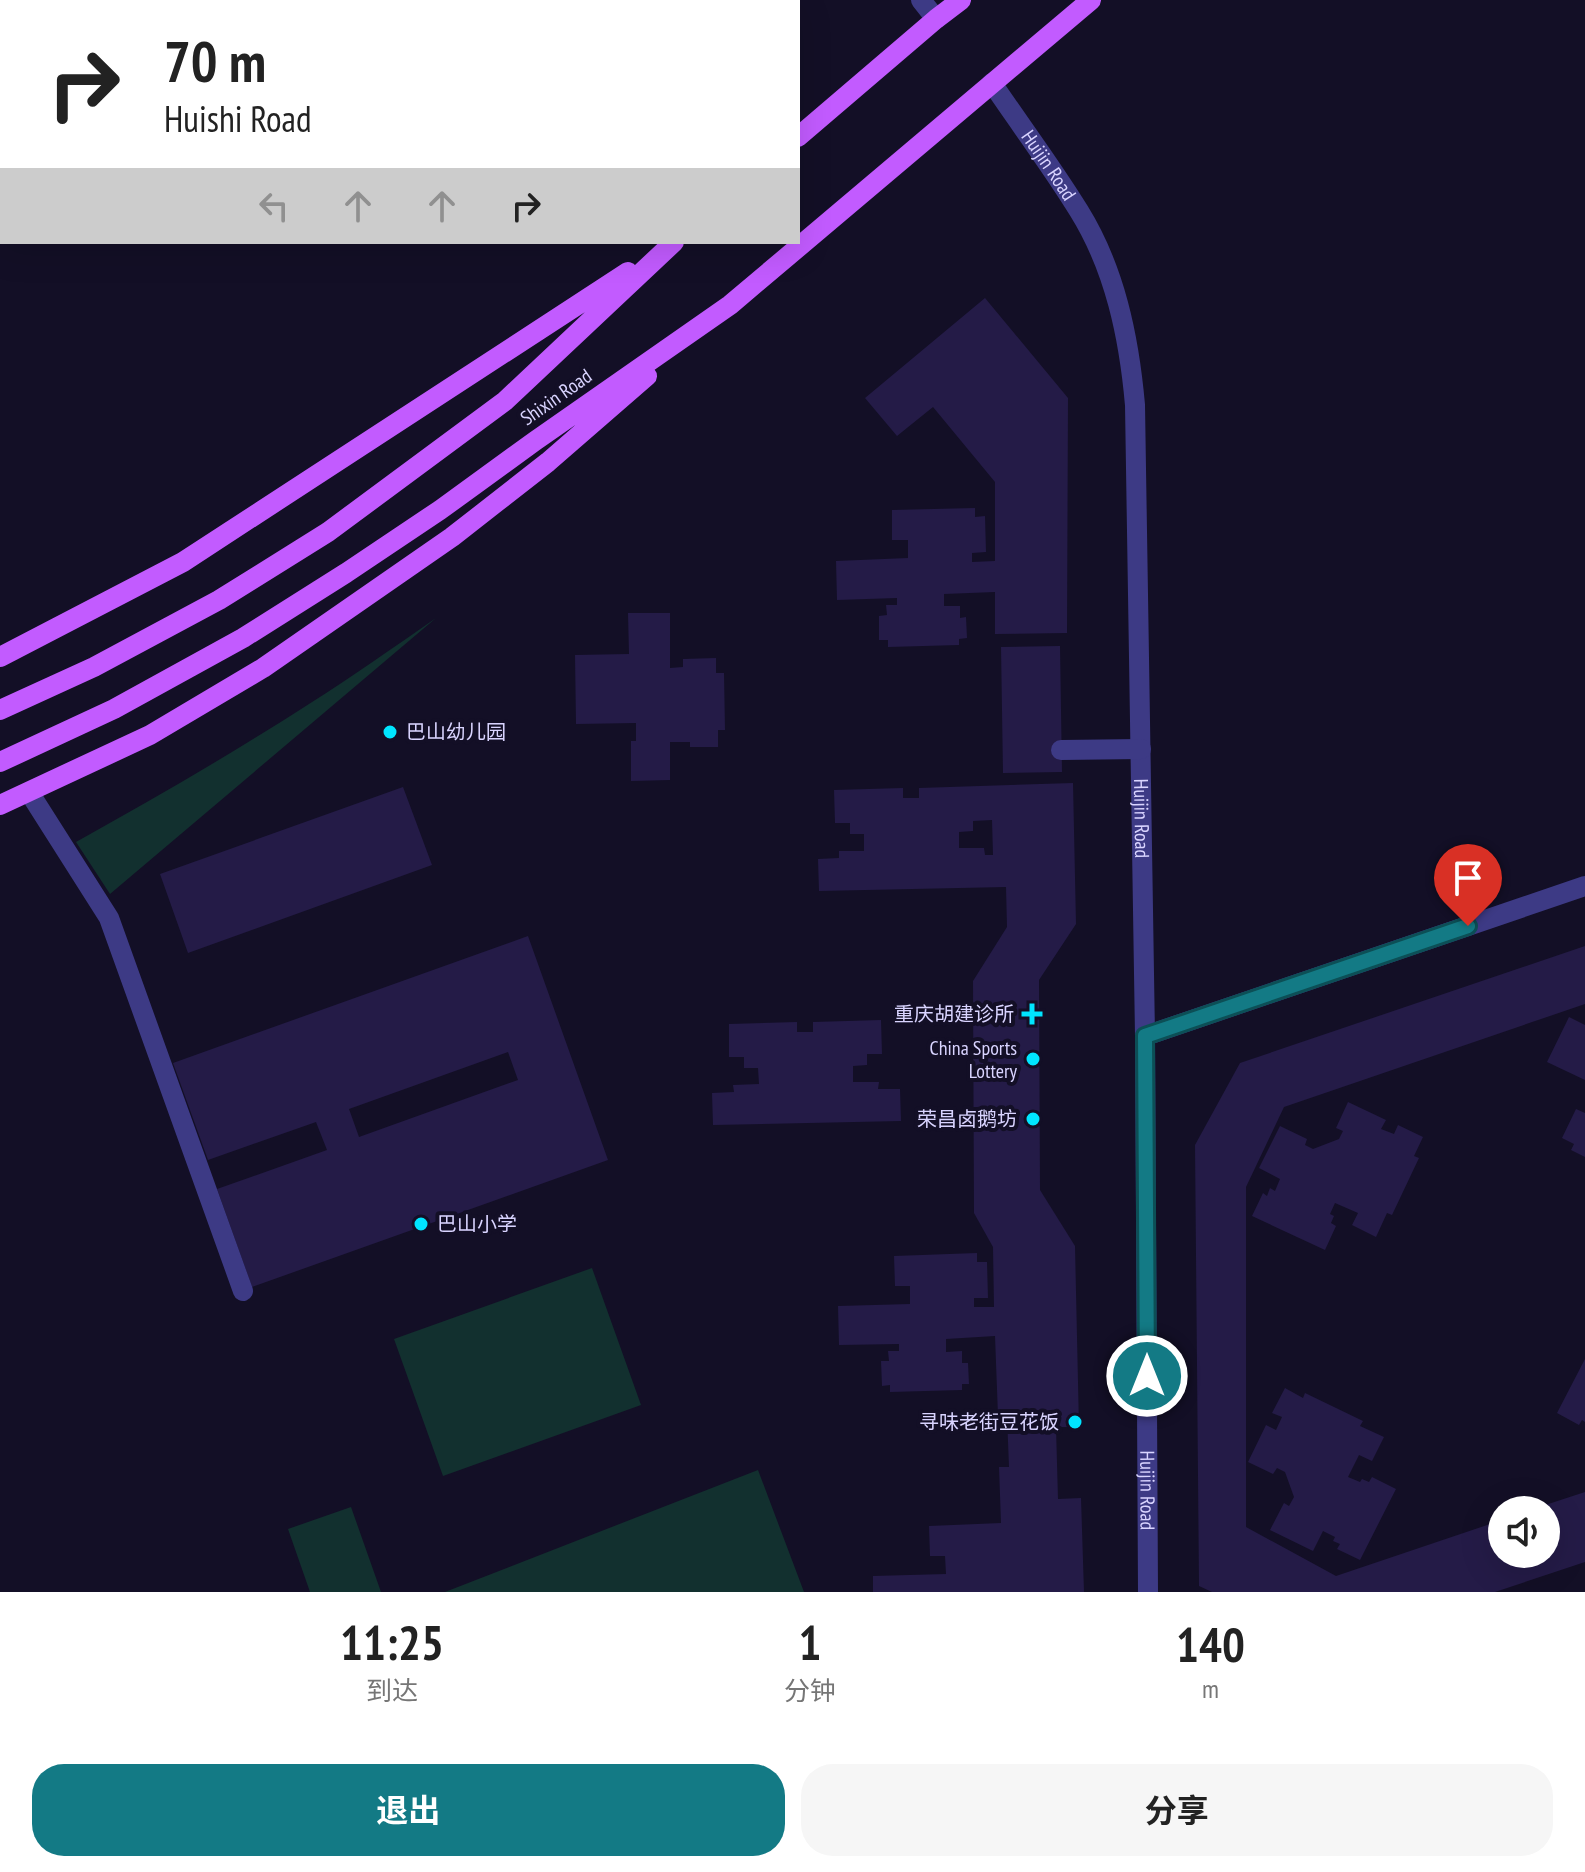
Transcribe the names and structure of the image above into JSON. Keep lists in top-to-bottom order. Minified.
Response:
{"streets":{"main road":["Shixin Road"],"street":["Huijin Road"]},"crossings":[["Huijin Road","Shixin Road"]],"places":{"other":["巴山幼儿园","China Sports Lottery","荣昌卤鹅坊","巴山小学","寻味老街豆花饭"],"health":["重庆胡建诊所"]},"page":{"turn":["70 m","Huishi Road"],"eta":["11:25","到达","1","分钟","140","m"],"buttons":["退出","分享"]}}
